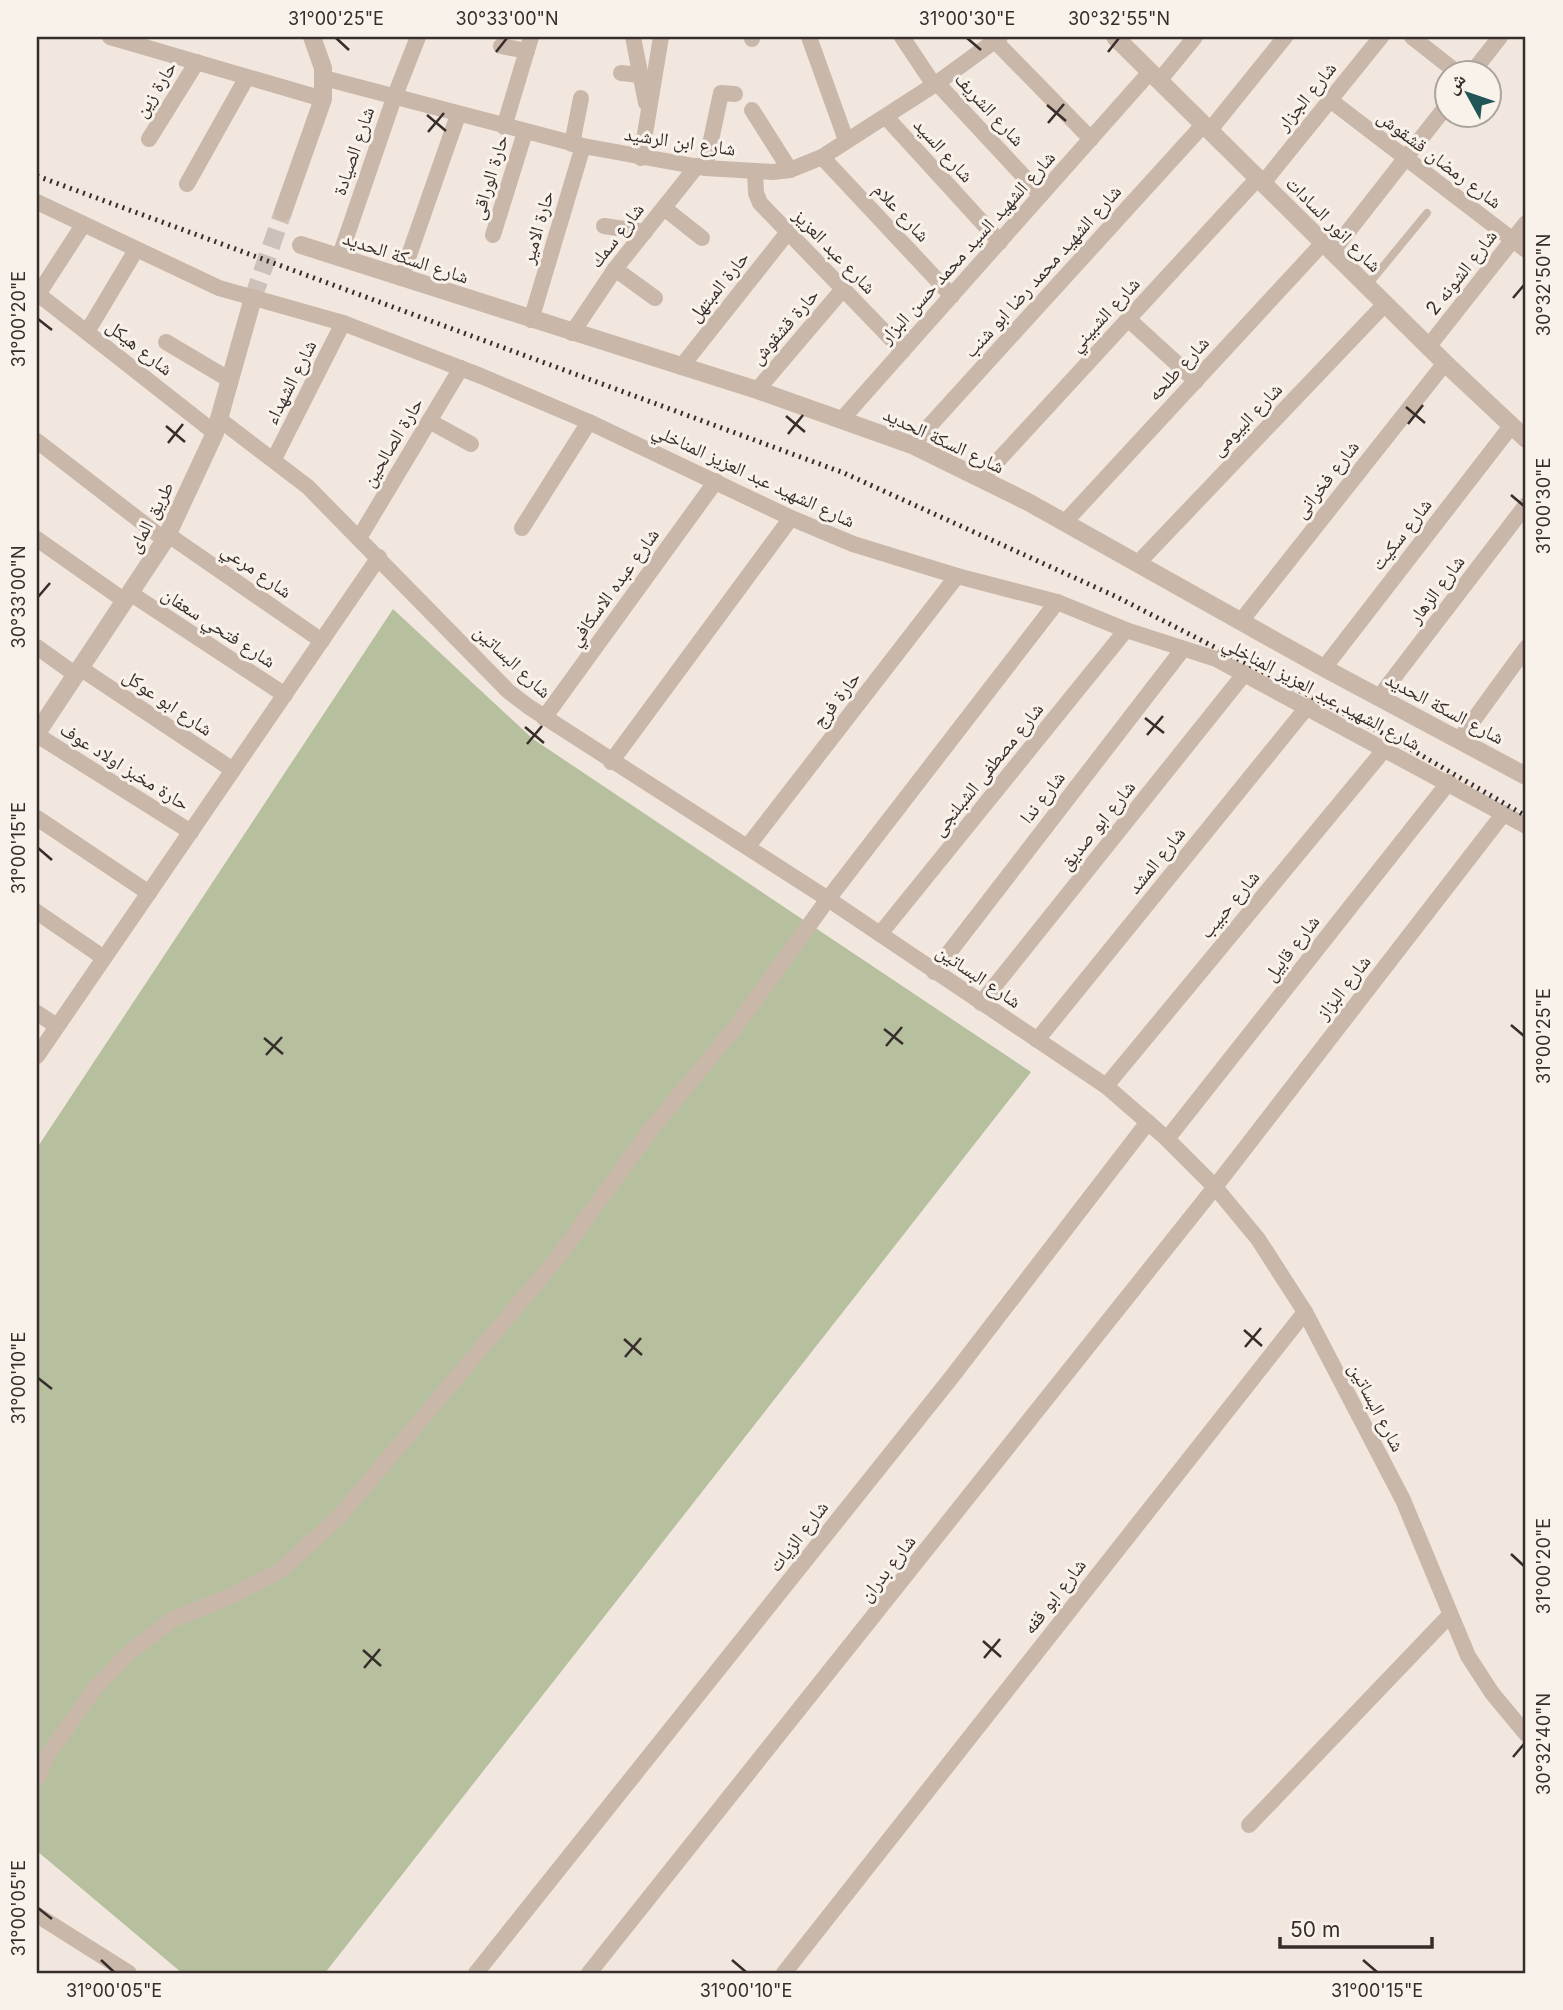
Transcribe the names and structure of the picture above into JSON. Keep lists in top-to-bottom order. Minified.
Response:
{"streets":{"street":["حارة زين","شارع الجزار","شارع الشريف","شارع ابن الرشيد","شارع السيد","شارع الصيادة","شارع رمضان قشقوش","حارة الوراقى","شارع علام","شارع انور السادات","حارة الامير","شارع سمك","شارع الشهيد السيد محمد حسن البزار","شارع عبد العزيز","شارع السكة الحديد","شارع الشهيد محمد رضا ابو شنب","شارع الشونه 2","حارة المبتهل","شارع الشبيني","حارة قشقوش","شارع هيكل","شارع طلحه","شارع الشهداء","شارع البيومى","حارة الصالحين","شارع الشهيد عبد العزيز المناخلي","شارع فخرانى","طريق الماى","شارع سكيت","شارع مرعي","شارع عبده الاسكافي","شارع الزهار","شارع فتحي سعفان","شارع البساتين","حارة فرج","شارع ابو عوكل","حارة مخبز اولاد عوف","شارع مصطفى الشبلنجى","شارع ندا","شارع ابو صديق","شارع المشد","شارع حبيب","شارع قابيل","شارع البزاز","شارع الزيات","شارع بدران","شارع ابو قفه"]},"crossings":[["شارع الجزار","شارع رمضان قشقوش"],["شارع الجزار","شارع انور السادات"],["شارع الجزار","شارع الشبيني"],["شارع الشريف","شارع ابن الرشيد"],["شارع الشريف","شارع الشهيد السيد محمد حسن البزار"],["شارع ابن الرشيد","شارع السيد"],["شارع ابن الرشيد","شارع الصيادة"],["شارع ابن الرشيد","حارة الوراقى"],["شارع ابن الرشيد","شارع علام"],["شارع ابن الرشيد","حارة الامير"],["شارع ابن الرشيد","شارع سمك"],["شارع ابن الرشيد","شارع عبد العزيز"],["شارع السيد","شارع الشهيد السيد محمد حسن البزار"],["شارع الصيادة","شارع السكة الحديد"],["شارع رمضان قشقوش","شارع الشونه 2"],["شارع رمضان قشقوش","شارع طلحه"],["شارع علام","شارع الشهيد السيد محمد حسن البزار"],["شارع انور السادات","شارع الشهيد السيد محمد حسن البزار"],["شارع انور السادات","شارع الشهيد محمد رضا ابو شنب"],["شارع انور السادات","شارع الشونه 2"],["شارع انور السادات","شارع الشبيني"],["شارع انور السادات","شارع طلحه"],["شارع انور السادات","شارع البيومى"],["شارع انور السادات","شارع فخرانى"],["شارع انور السادات","شارع سكيت"],["حارة الامير","شارع السكة الحديد"],["شارع سمك","شارع السكة الحديد"],["شارع الشهيد السيد محمد حسن البزار","شارع عبد العزيز"],["شارع الشهيد السيد محمد حسن البزار","شارع السكة الحديد"],["شارع عبد العزيز","حارة المبتهل"],["شارع عبد العزيز","حارة قشقوش"],["شارع السكة الحديد","شارع الشهيد محمد رضا ابو شنب"],["شارع السكة الحديد","حارة المبتهل"],["شارع السكة الحديد","شارع الشبيني"],["شارع السكة الحديد","حارة قشقوش"],["شارع السكة الحديد","شارع طلحه"],["شارع السكة الحديد","شارع البيومى"],["شارع السكة الحديد","شارع فخرانى"],["شارع السكة الحديد","شارع سكيت"],["شارع السكة الحديد","شارع الزهار"],["شارع هيكل","طريق الماى"],["شارع هيكل","شارع البساتين"],["شارع الشهداء","شارع الشهيد عبد العزيز المناخلي"],["شارع الشهداء","شارع البساتين"],["حارة الصالحين","شارع الشهيد عبد العزيز المناخلي"],["حارة الصالحين","شارع البساتين"],["شارع الشهيد عبد العزيز المناخلي","طريق الماى"],["شارع الشهيد عبد العزيز المناخلي","شارع عبده الاسكافي"],["شارع الشهيد عبد العزيز المناخلي","حارة فرج"],["شارع الشهيد عبد العزيز المناخلي","شارع مصطفى الشبلنجى"],["شارع الشهيد عبد العزيز المناخلي","شارع ندا"],["شارع الشهيد عبد العزيز المناخلي","شارع ابو صديق"],["شارع الشهيد عبد العزيز المناخلي","شارع المشد"],["شارع الشهيد عبد العزيز المناخلي","شارع حبيب"],["شارع الشهيد عبد العزيز المناخلي","شارع قابيل"],["شارع الشهيد عبد العزيز المناخلي","شارع البزاز"],["طريق الماى","شارع مرعي"],["طريق الماى","شارع فتحي سعفان"],["طريق الماى","شارع البساتين"],["طريق الماى","شارع ابو عوكل"],["طريق الماى","حارة مخبز اولاد عوف"],["شارع عبده الاسكافي","شارع البساتين"],["شارع البساتين","حارة فرج"],["شارع البساتين","شارع مصطفى الشبلنجى"],["شارع البساتين","شارع ندا"],["شارع البساتين","شارع ابو صديق"],["شارع البساتين","شارع المشد"],["شارع البساتين","شارع حبيب"],["شارع البساتين","شارع قابيل"],["شارع البساتين","شارع البزاز"],["شارع البساتين","شارع الزيات"],["شارع البساتين","شارع بدران"],["شارع البساتين","شارع ابو قفه"],["شارع البزاز","شارع بدران"]],"scale_bar":"50 m","north":"top left","coordinates":["31°00'25\"E","30°33'00\"N","31°00'30\"E","30°32'55\"N","30°32'50\"N","31°00'20\"E","31°00'15\"E","31°00'10\"E","30°32'40\"N","31°00'05\"E"]}
